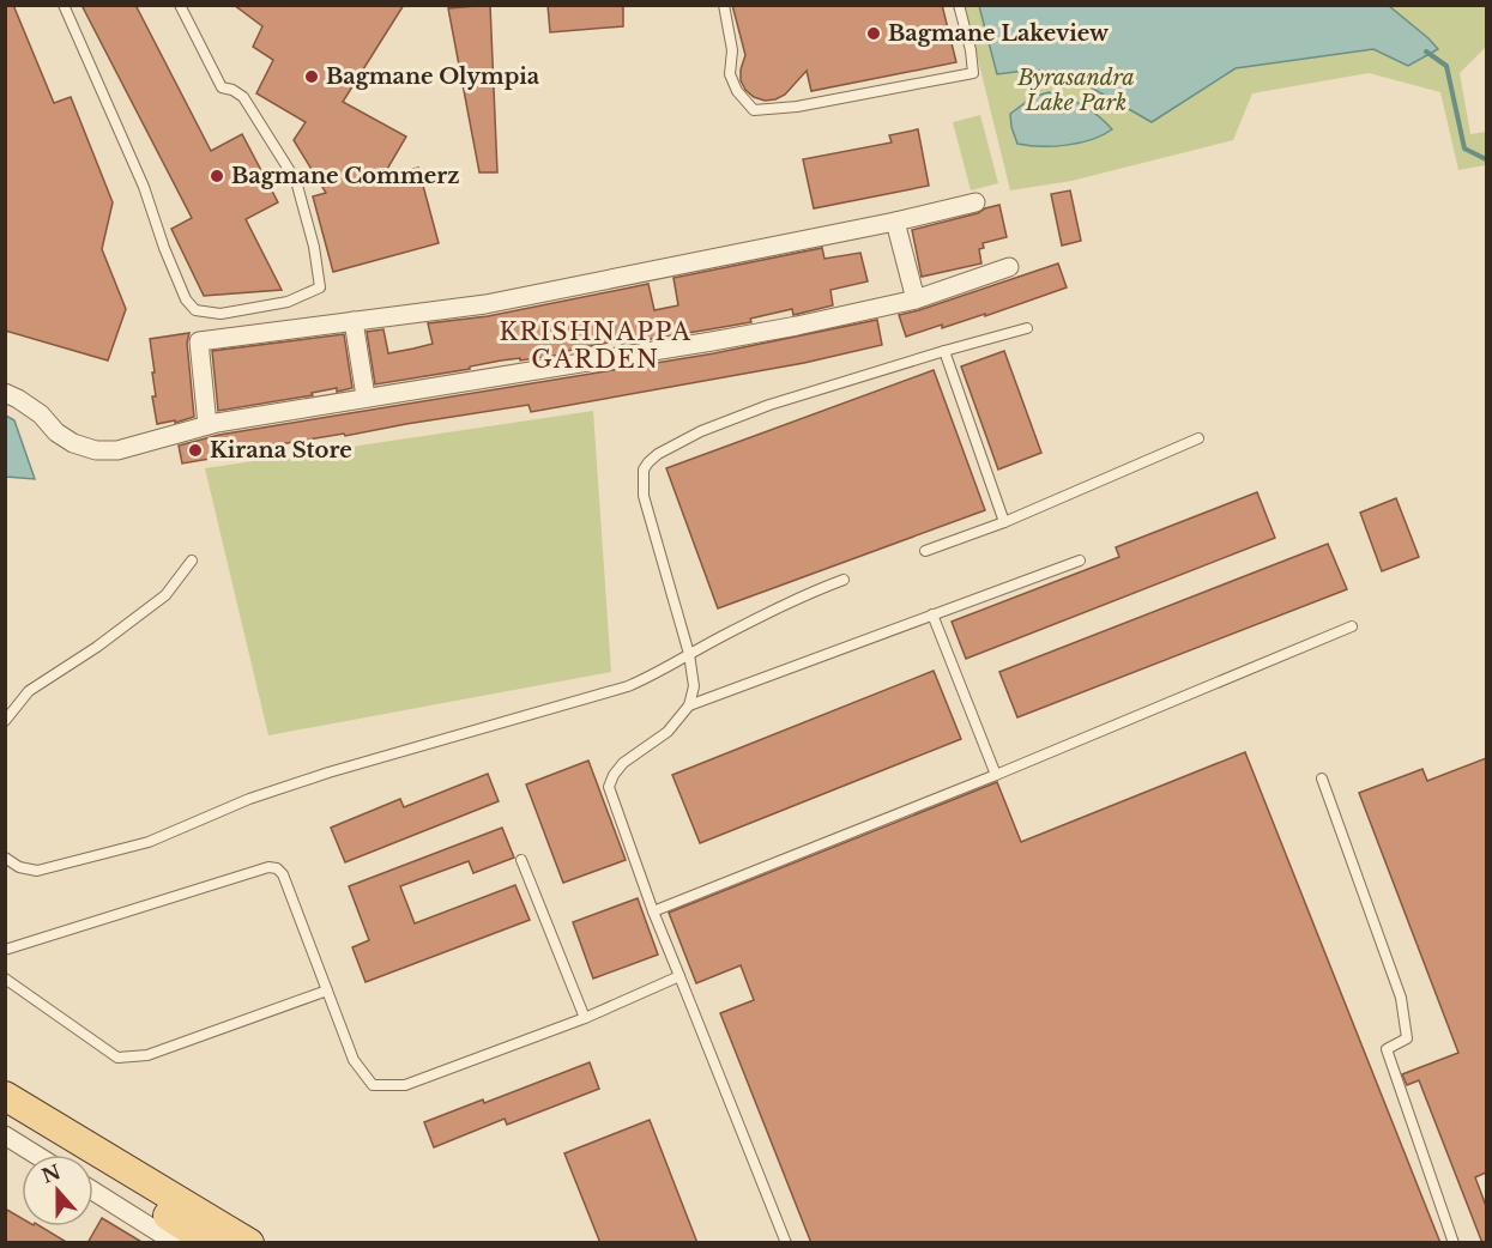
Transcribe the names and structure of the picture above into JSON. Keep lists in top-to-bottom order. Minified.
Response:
{"districts":["KRISHNAPPA GARDEN"],"parks":["Byrasandra Lake Park"],"places":["Bagmane Lakeview","Bagmane Olympia","Bagmane Commerz","Kirana Store"],"north":"top"}
